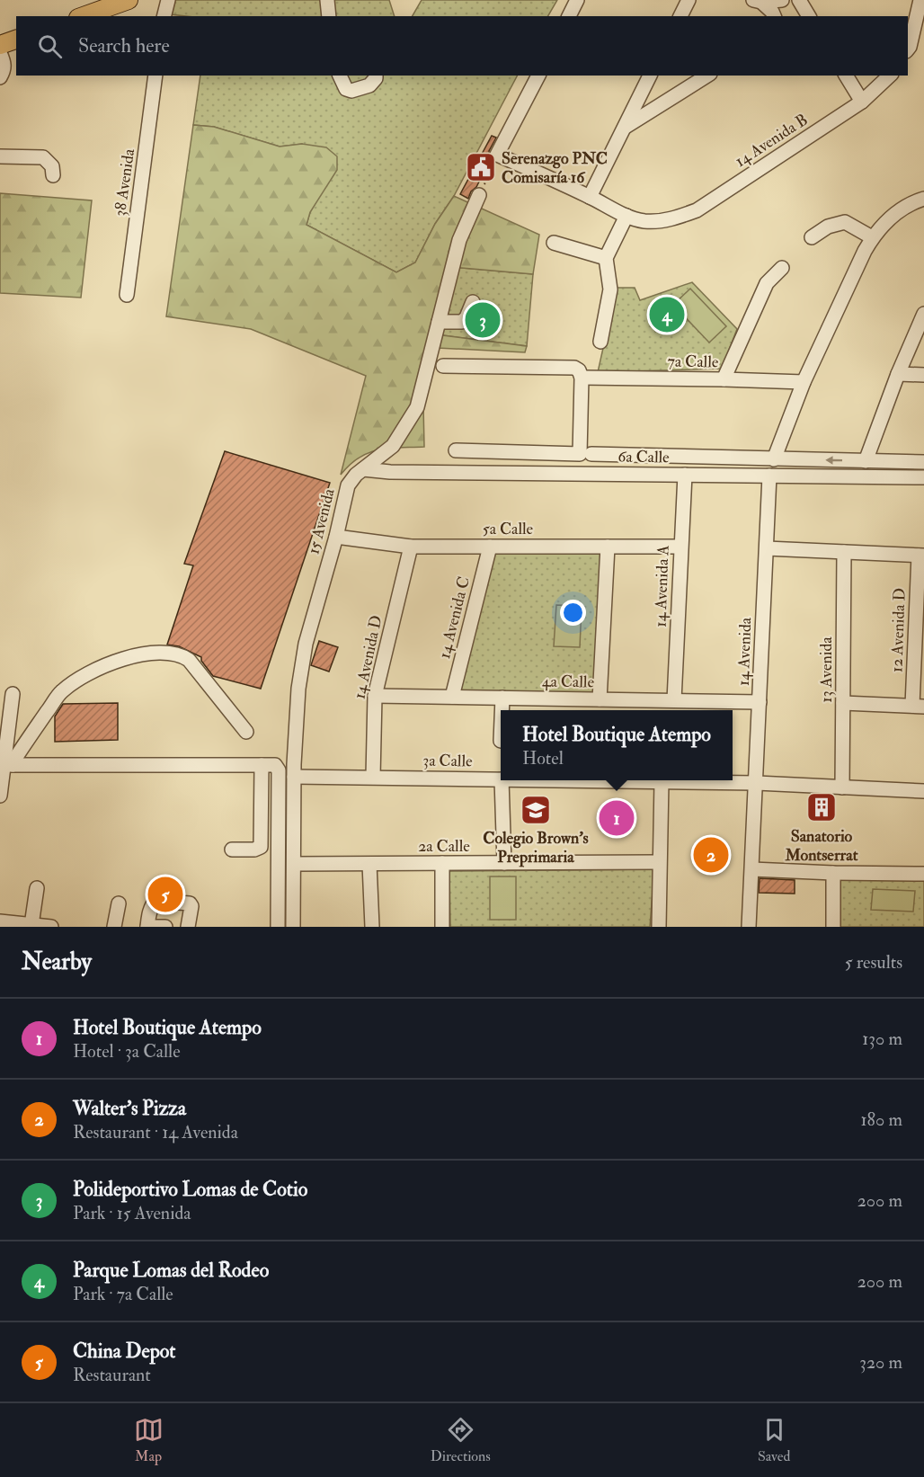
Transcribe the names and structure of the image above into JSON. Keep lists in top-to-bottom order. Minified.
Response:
{"streets":{"street":["14 Avenida B","38 Avenida","7a Calle","6a Calle","15 Avenida","5a Calle","14 Avenida A","14 Avenida C","12 Avenida D","14 Avenida","14 Avenida D","13 Avenida","4a Calle","3a Calle","2a Calle"]},"crossings":[["6a Calle","15 Avenida"],["6a Calle","14 Avenida A"],["6a Calle","14 Avenida"],["15 Avenida","5a Calle"],["15 Avenida","3a Calle"],["15 Avenida","2a Calle"],["5a Calle","14 Avenida A"],["5a Calle","14 Avenida C"],["5a Calle","14 Avenida D"],["14 Avenida A","4a Calle"],["14 Avenida C","4a Calle"],["14 Avenida","4a Calle"],["14 Avenida","3a Calle"],["14 Avenida D","4a Calle"],["14 Avenida D","3a Calle"],["13 Avenida","3a Calle"]],"places":{"public building":["Serenazgo PNC Comisaría 16"],"building":["Sanatorio Montserrat"],"school or university":["Colegio Brown's Preprimaria"]},"page":{"search":"Search here","pins":["4","3","1","2","5"],"popup":["Hotel Boutique Atempo","Hotel"],"heading":["Nearby","5 results"],"list":[{"mark":"1","name":"Hotel Boutique Atempo","note":"Hotel · 3a Calle","value":"130 m"},{"mark":"2","name":"Walter's Pizza","note":"Restaurant · 14 Avenida","value":"180 m"},{"mark":"3","name":"Polideportivo Lomas de Cotio","note":"Park · 15 Avenida","value":"200 m"},{"mark":"4","name":"Parque Lomas del Rodeo","note":"Park · 7a Calle","value":"200 m"},{"mark":"5","name":"China Depot","note":"Restaurant","value":"320 m"}],"nav":["Map","Directions","Saved"]}}
